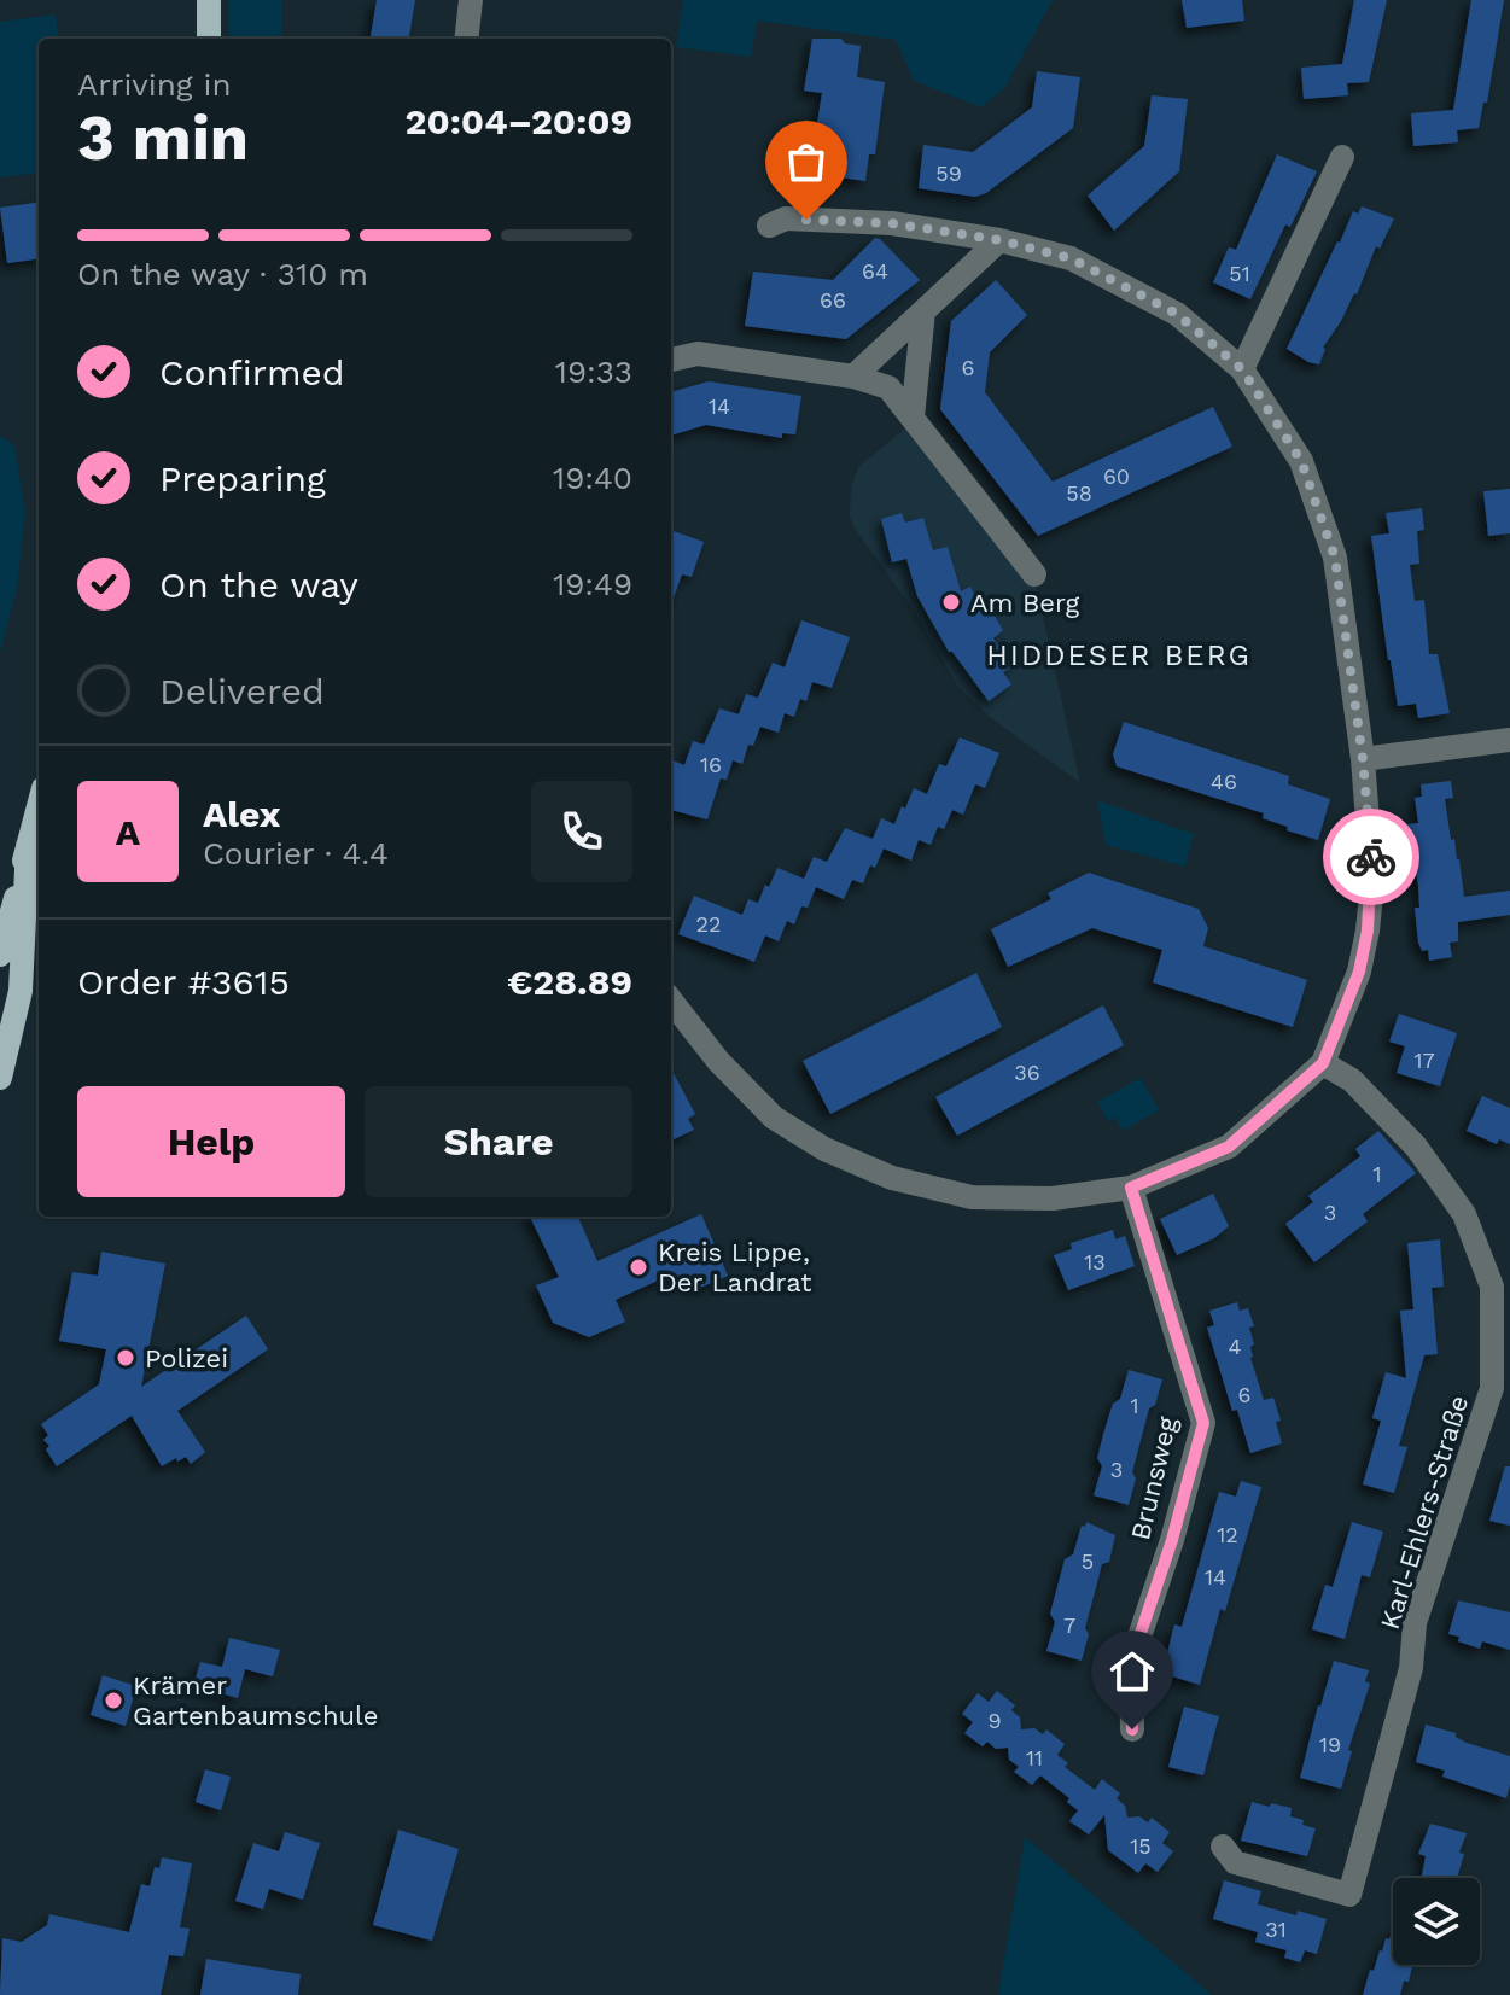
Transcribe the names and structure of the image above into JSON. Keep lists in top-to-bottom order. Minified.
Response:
{"streets":{"street":["Brunsweg","Karl-Ehlers-Straße"]},"districts":["HIDDESER BERG"],"places":["Am Berg","Kreis Lippe, Der Landrat","Polizei","Krämer Gartenbaumschule"],"house_numbers":["59","64","51","66","6","14","60","58","16","46","22","17","36","1","3","13","4","6","1","3","12","5","14","7","9","19","11","15","31"],"page":{"heading":["3 min","Arriving in","20:04–20:09"],"panel":["Alex","Courier · 4.4","Order #3615","€28.89"],"bar":"On the way · 310 m","list":[["Confirmed","19:33"],["Preparing","19:40"],["On the way","19:49"],"Delivered"],"round":"A","buttons":["Help","Share"]}}
